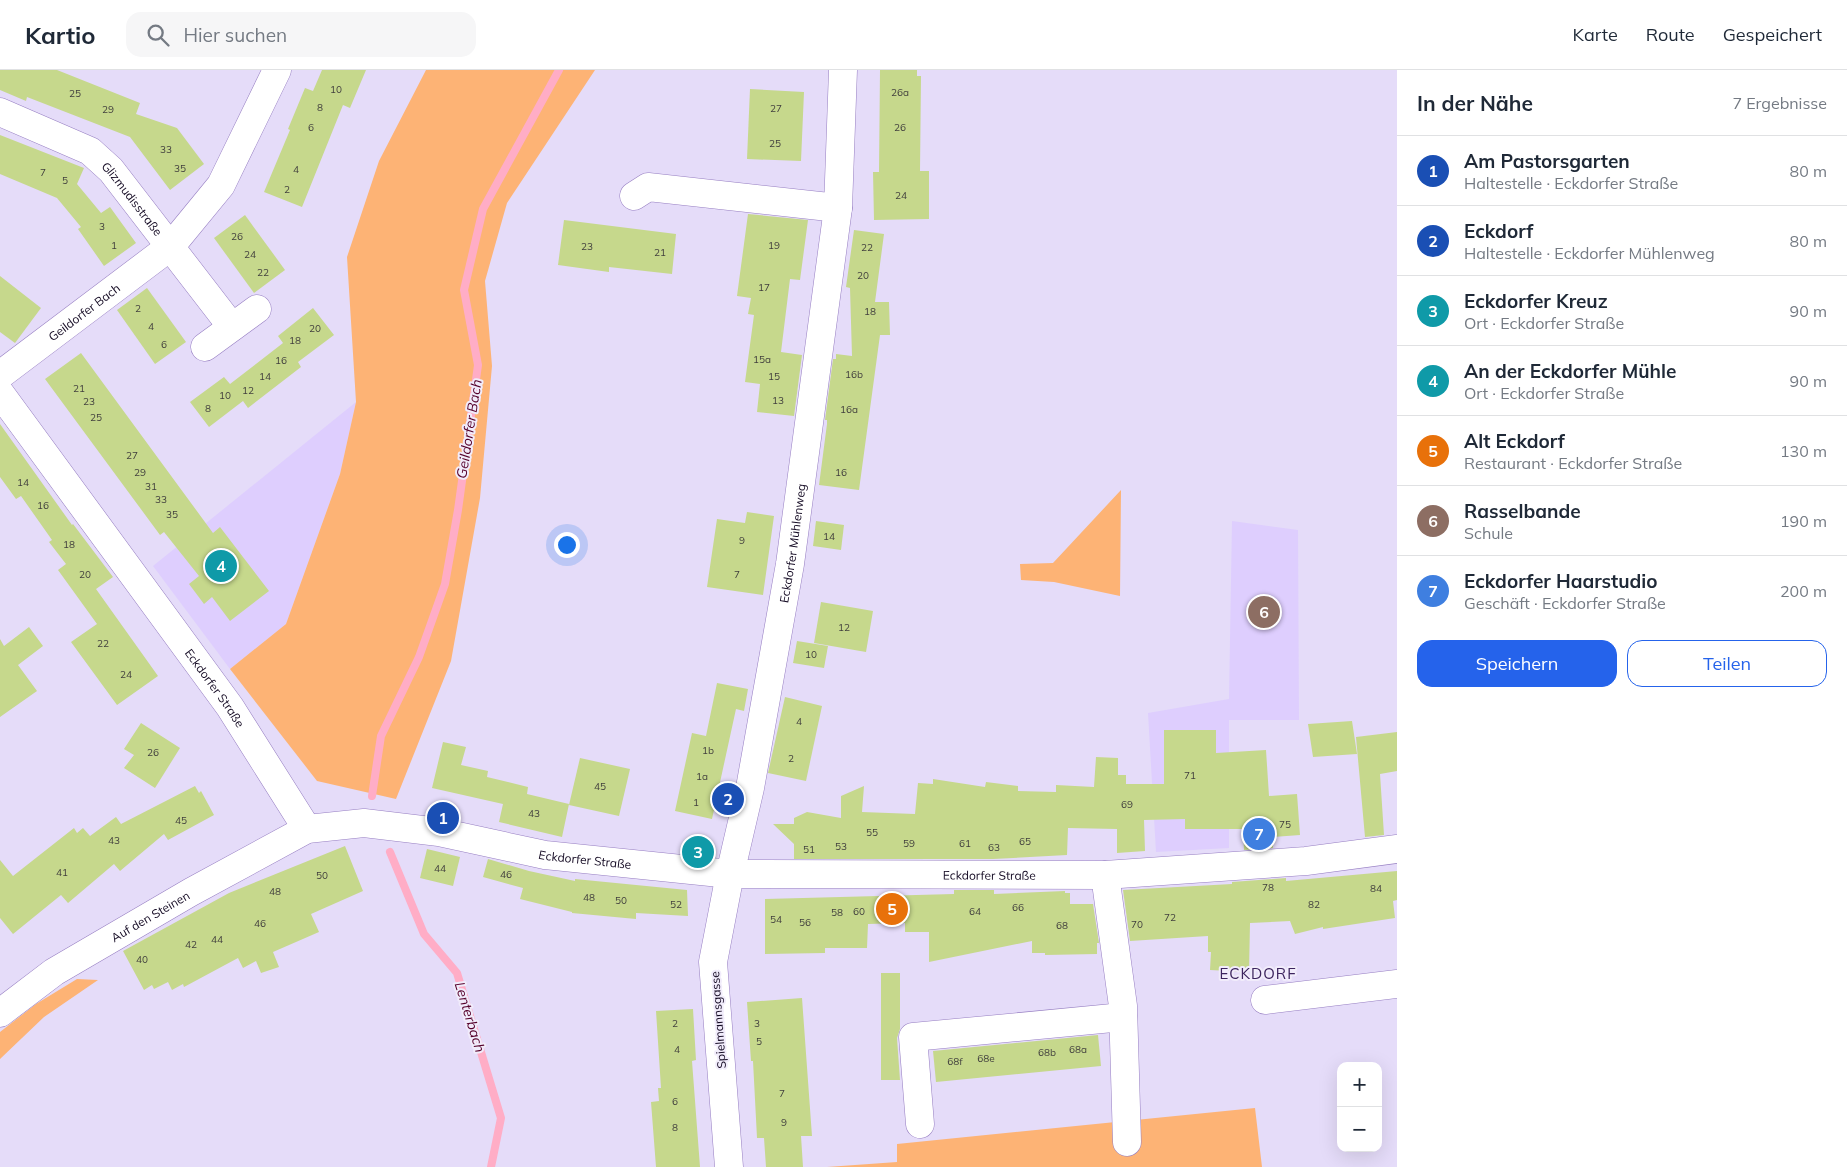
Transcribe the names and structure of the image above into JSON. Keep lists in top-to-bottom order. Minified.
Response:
{"streets":{"street":["Glizmudisstraße","Geildorfer Bach","Eckdorfer Mühlenweg","Eckdorfer Straße","Auf den Steinen","Spielmannsgasse"]},"crossings":[["Glizmudisstraße","Geildorfer Bach"],["Eckdorfer Mühlenweg","Eckdorfer Straße"],["Eckdorfer Mühlenweg","Spielmannsgasse"],["Eckdorfer Straße","Auf den Steinen"],["Eckdorfer Straße","Spielmannsgasse"]],"districts":["ECKDORF"],"water":["Geildorfer Bach","Lenterbach"],"house_numbers":["10","26a","25","8","27","29","6","26","25","33","35","4","7","5","2","24","3","26","1","19","23","22","21","24","22","20","17","2","18","4","20","18","6","15a","16","16b","14","15","21","12","10","13","23","8","16a","25","27","29","16","14","31","33","16","35","14","9","18","20","7","12","22","10","24","4","1b","26","2","71","1a","45","1","69","43","45","75","55","43","65","59","61","53","63","51","44","41","46","50","78","84","48","48","50","52","82","66","60","64","58","72","54","56","46","70","68","44","42","40","2","3","5","4","68a","68b","68e","68f","7","6","9","8"],"page":{"header":"Kartio","search":"Hier suchen","nav":["Karte","Route","Gespeichert"],"heading":["In der Nähe","7 Ergebnisse"],"list":[{"mark":"1","name":"Am Pastorsgarten","note":"Haltestelle · Eckdorfer Straße","value":"80 m"},{"mark":"2","name":"Eckdorf","note":"Haltestelle · Eckdorfer Mühlenweg","value":"80 m"},{"mark":"3","name":"Eckdorfer Kreuz","note":"Ort · Eckdorfer Straße","value":"90 m"},{"mark":"4","name":"An der Eckdorfer Mühle","note":"Ort · Eckdorfer Straße","value":"90 m"},{"mark":"5","name":"Alt Eckdorf","note":"Restaurant · Eckdorfer Straße","value":"130 m"},{"mark":"6","name":"Rasselbande","note":"Schule","value":"190 m"},{"mark":"7","name":"Eckdorfer Haarstudio","note":"Geschäft · Eckdorfer Straße","value":"200 m"}],"pins":["4","6","2","1","7","3","5"],"buttons":["Speichern","Teilen"],"map_buttons":["+","−"]}}
